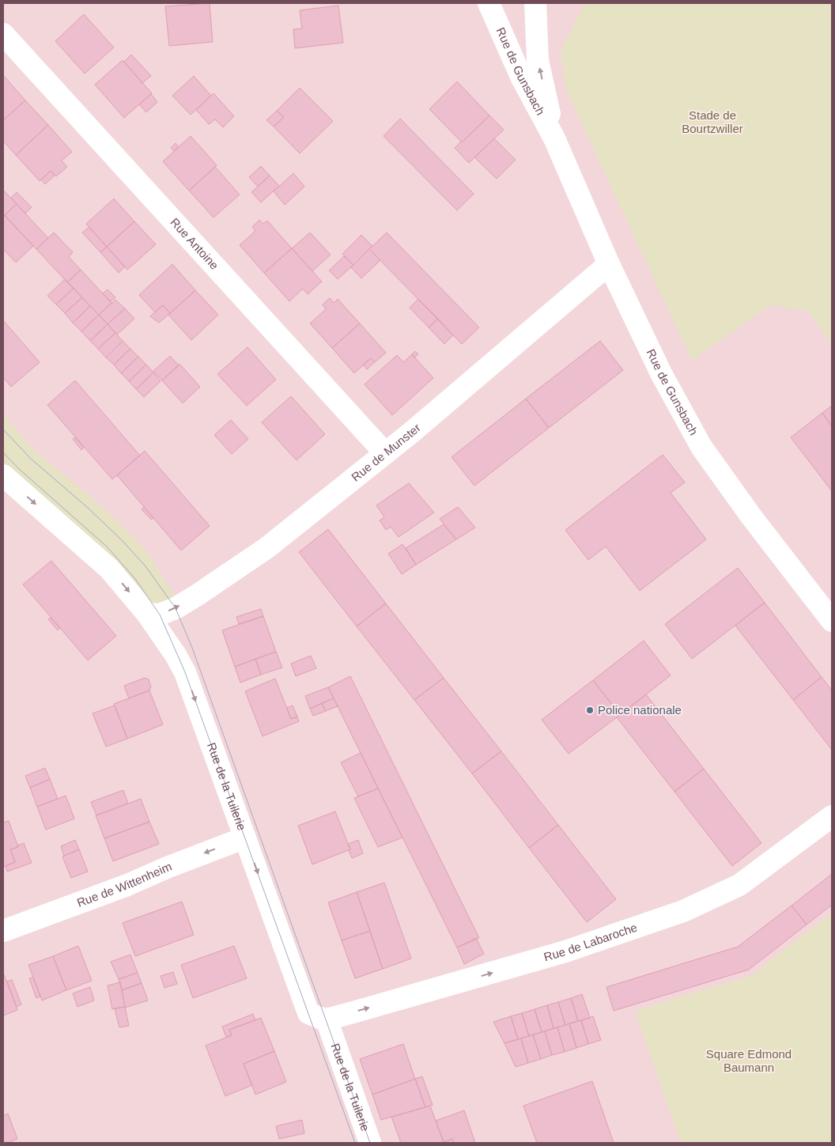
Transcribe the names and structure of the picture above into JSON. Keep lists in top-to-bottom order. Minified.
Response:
{"streets":{"street":["Rue de Gunsbach","Rue Antoine","Rue de Munster","Rue de la Tuilerie","Rue de Wittenheim","Rue de Labaroche"]},"crossings":[["Rue de Gunsbach","Rue de Munster"],["Rue Antoine","Rue de Munster"],["Rue de Munster","Rue de la Tuilerie"],["Rue de la Tuilerie","Rue de Wittenheim"],["Rue de la Tuilerie","Rue de Labaroche"]],"one_way":["Rue de Munster","Rue de la Tuilerie","Rue de Wittenheim","Rue de Labaroche"],"parks":["Stade de Bourtzwiller","Square Edmond Baumann"],"places":["Police nationale"]}
